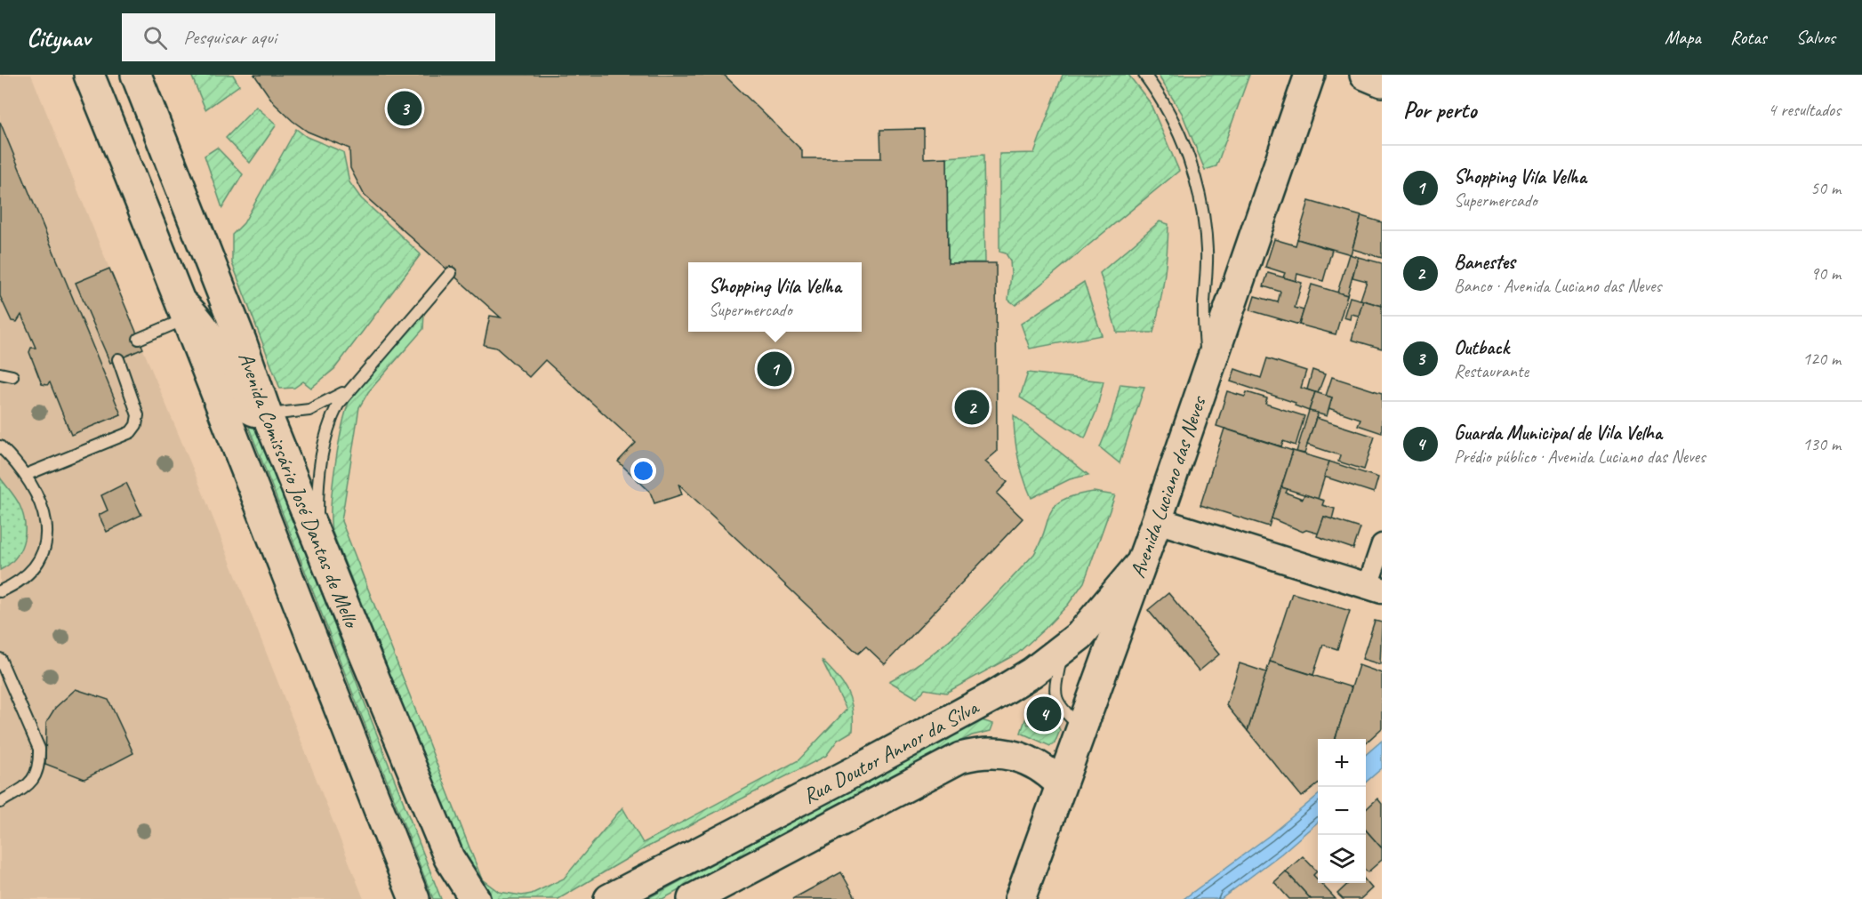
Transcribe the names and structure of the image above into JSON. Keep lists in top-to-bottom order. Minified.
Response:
{"streets":{"main road":["Avenida Luciano das Neves","Avenida Comissário José Dantas de Mello","Rua Doutor Annor da Silva"]},"crossings":[["Avenida Luciano das Neves","Rua Doutor Annor da Silva"]],"page":{"header":"Citynav","search":"Pesquisar aqui","nav":["Mapa","Rotas","Salvos"],"heading":["Por perto","4 resultados"],"pins":["3","1","2","4"],"list":[{"mark":"1","name":"Shopping Vila Velha","note":"Supermercado","value":"50 m"},{"mark":"2","name":"Banestes","note":"Banco · Avenida Luciano das Neves","value":"90 m"},{"mark":"3","name":"Outback","note":"Restaurante","value":"120 m"},{"mark":"4","name":"Guarda Municipal de Vila Velha","note":"Prédio público · Avenida Luciano das Neves","value":"130 m"}],"popup":["Shopping Vila Velha","Supermercado"],"map_buttons":["+","−"]}}
